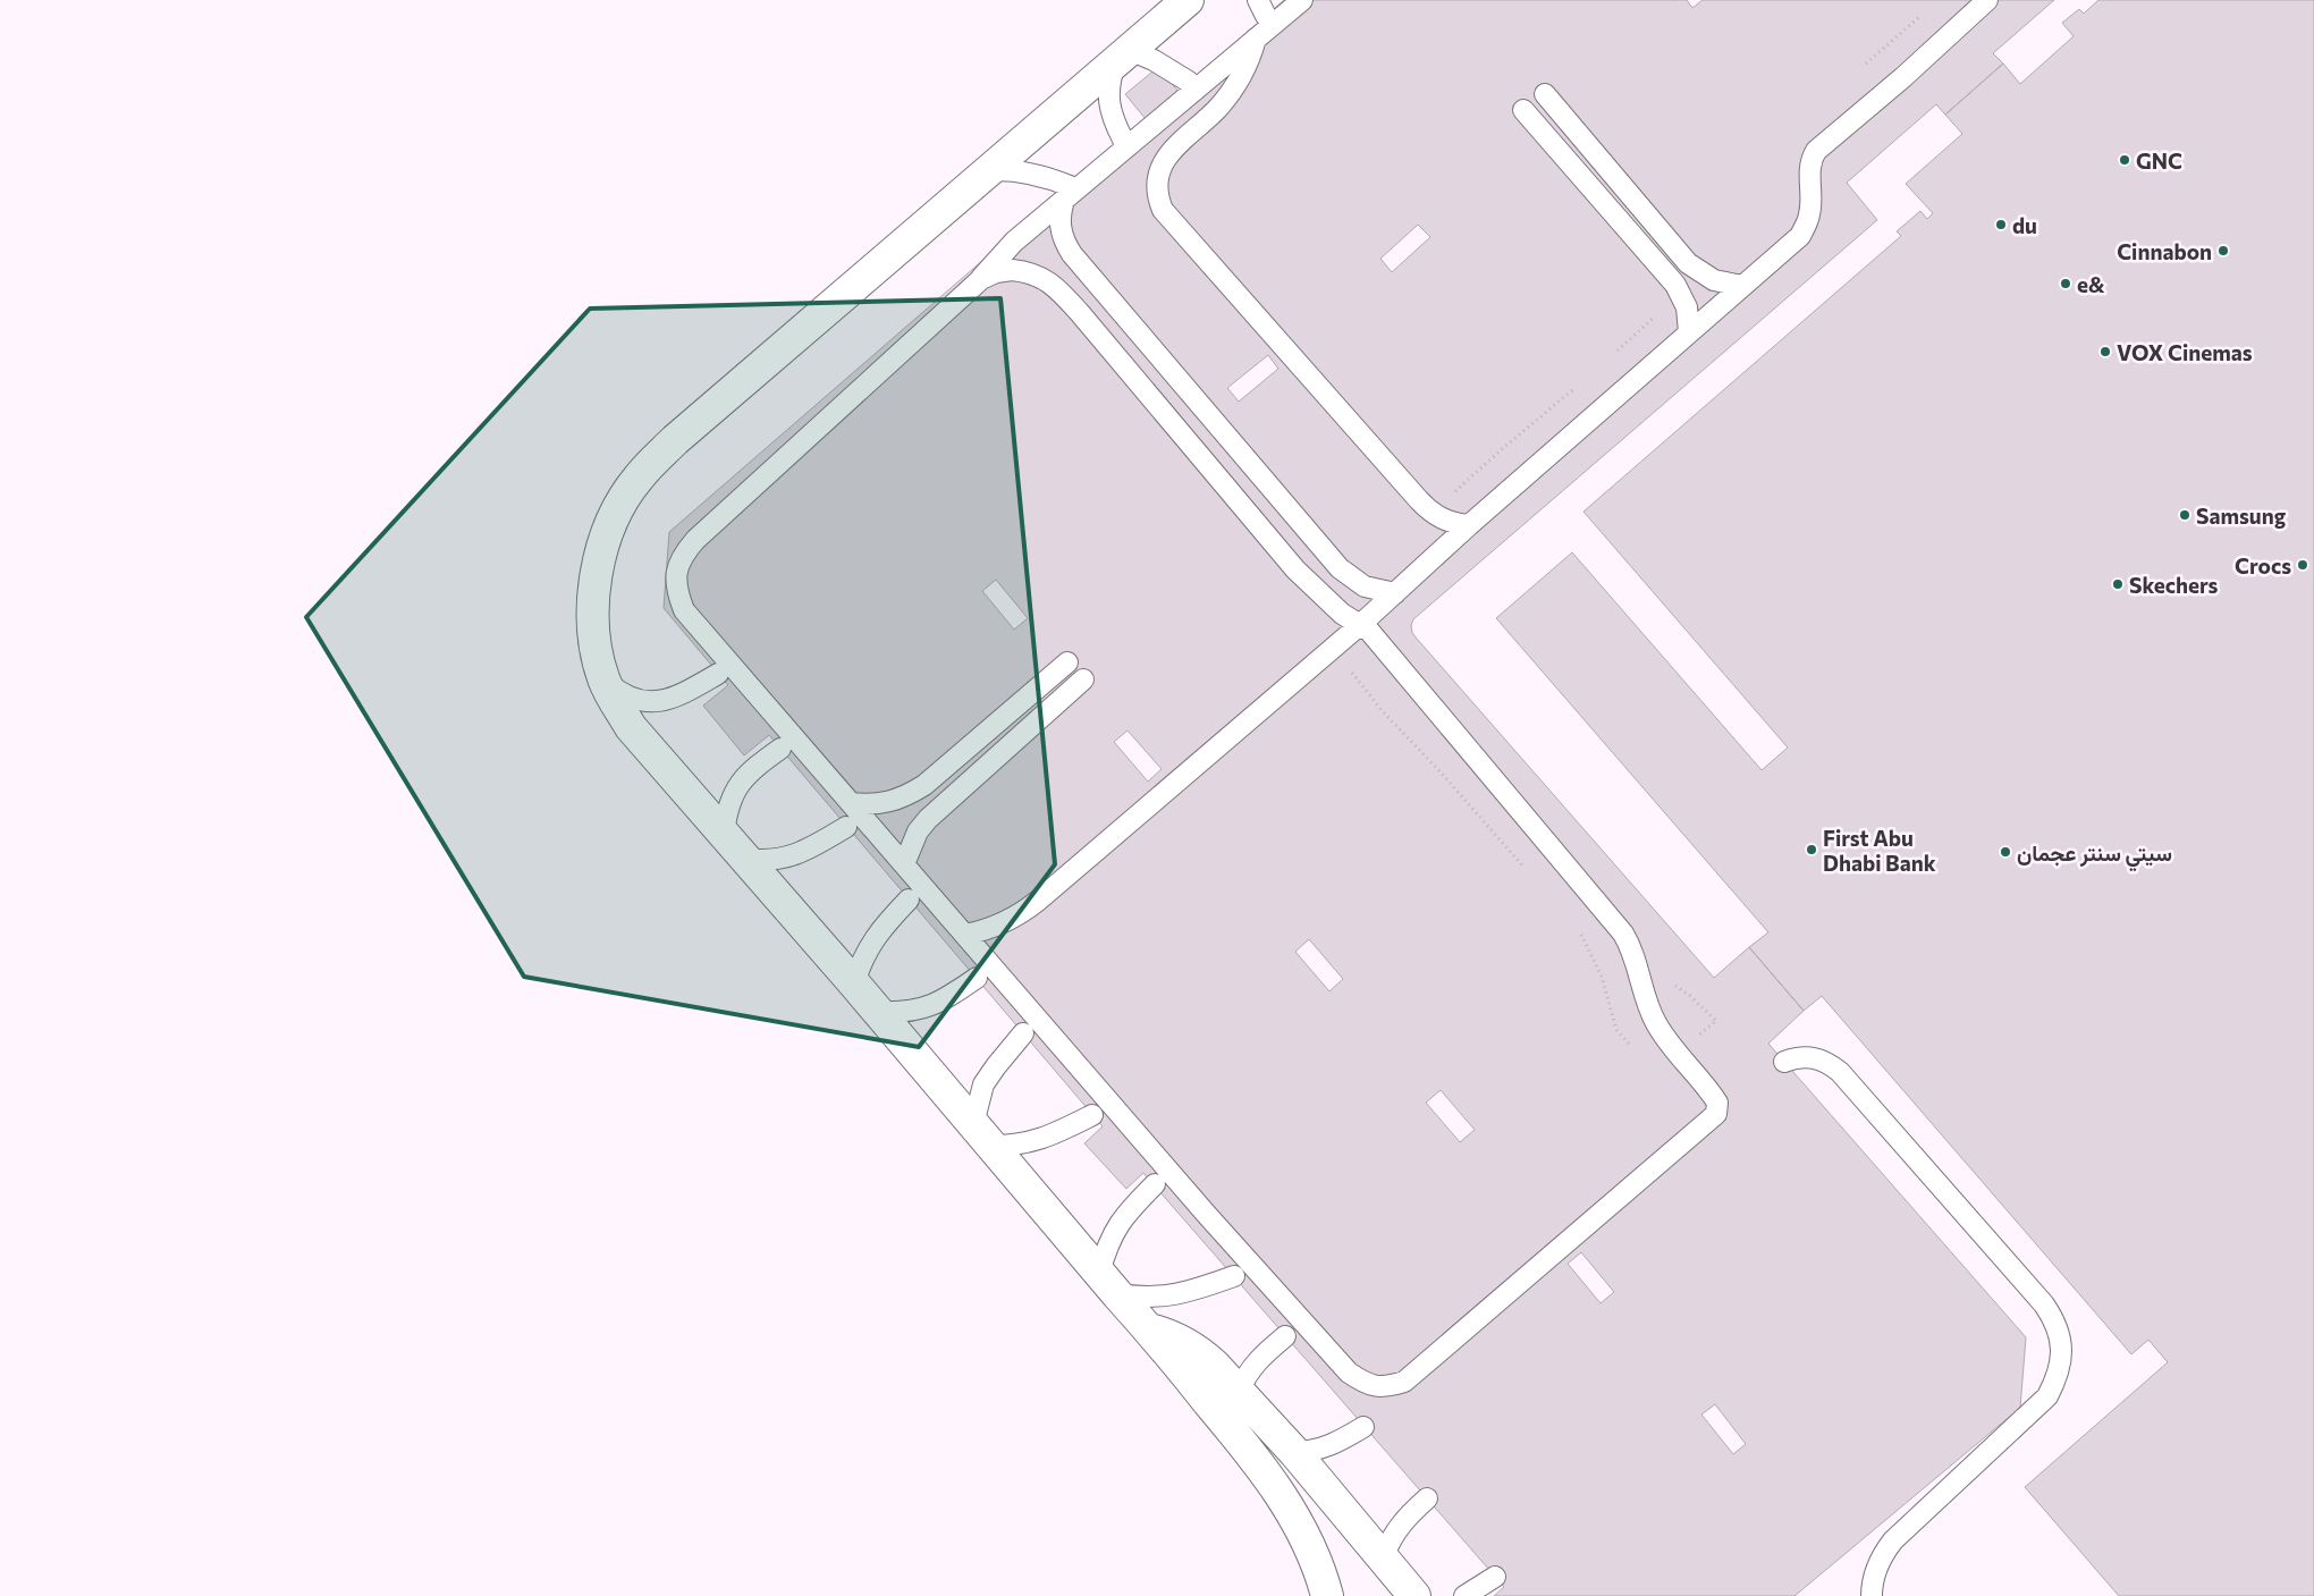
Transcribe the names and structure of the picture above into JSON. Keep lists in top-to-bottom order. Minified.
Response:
{"places":["GNC","du","Cinnabon","e&","VOX Cinemas","Samsung","Crocs","Skechers","First Abu Dhabi Bank","سيتي سنتر عجمان"]}
